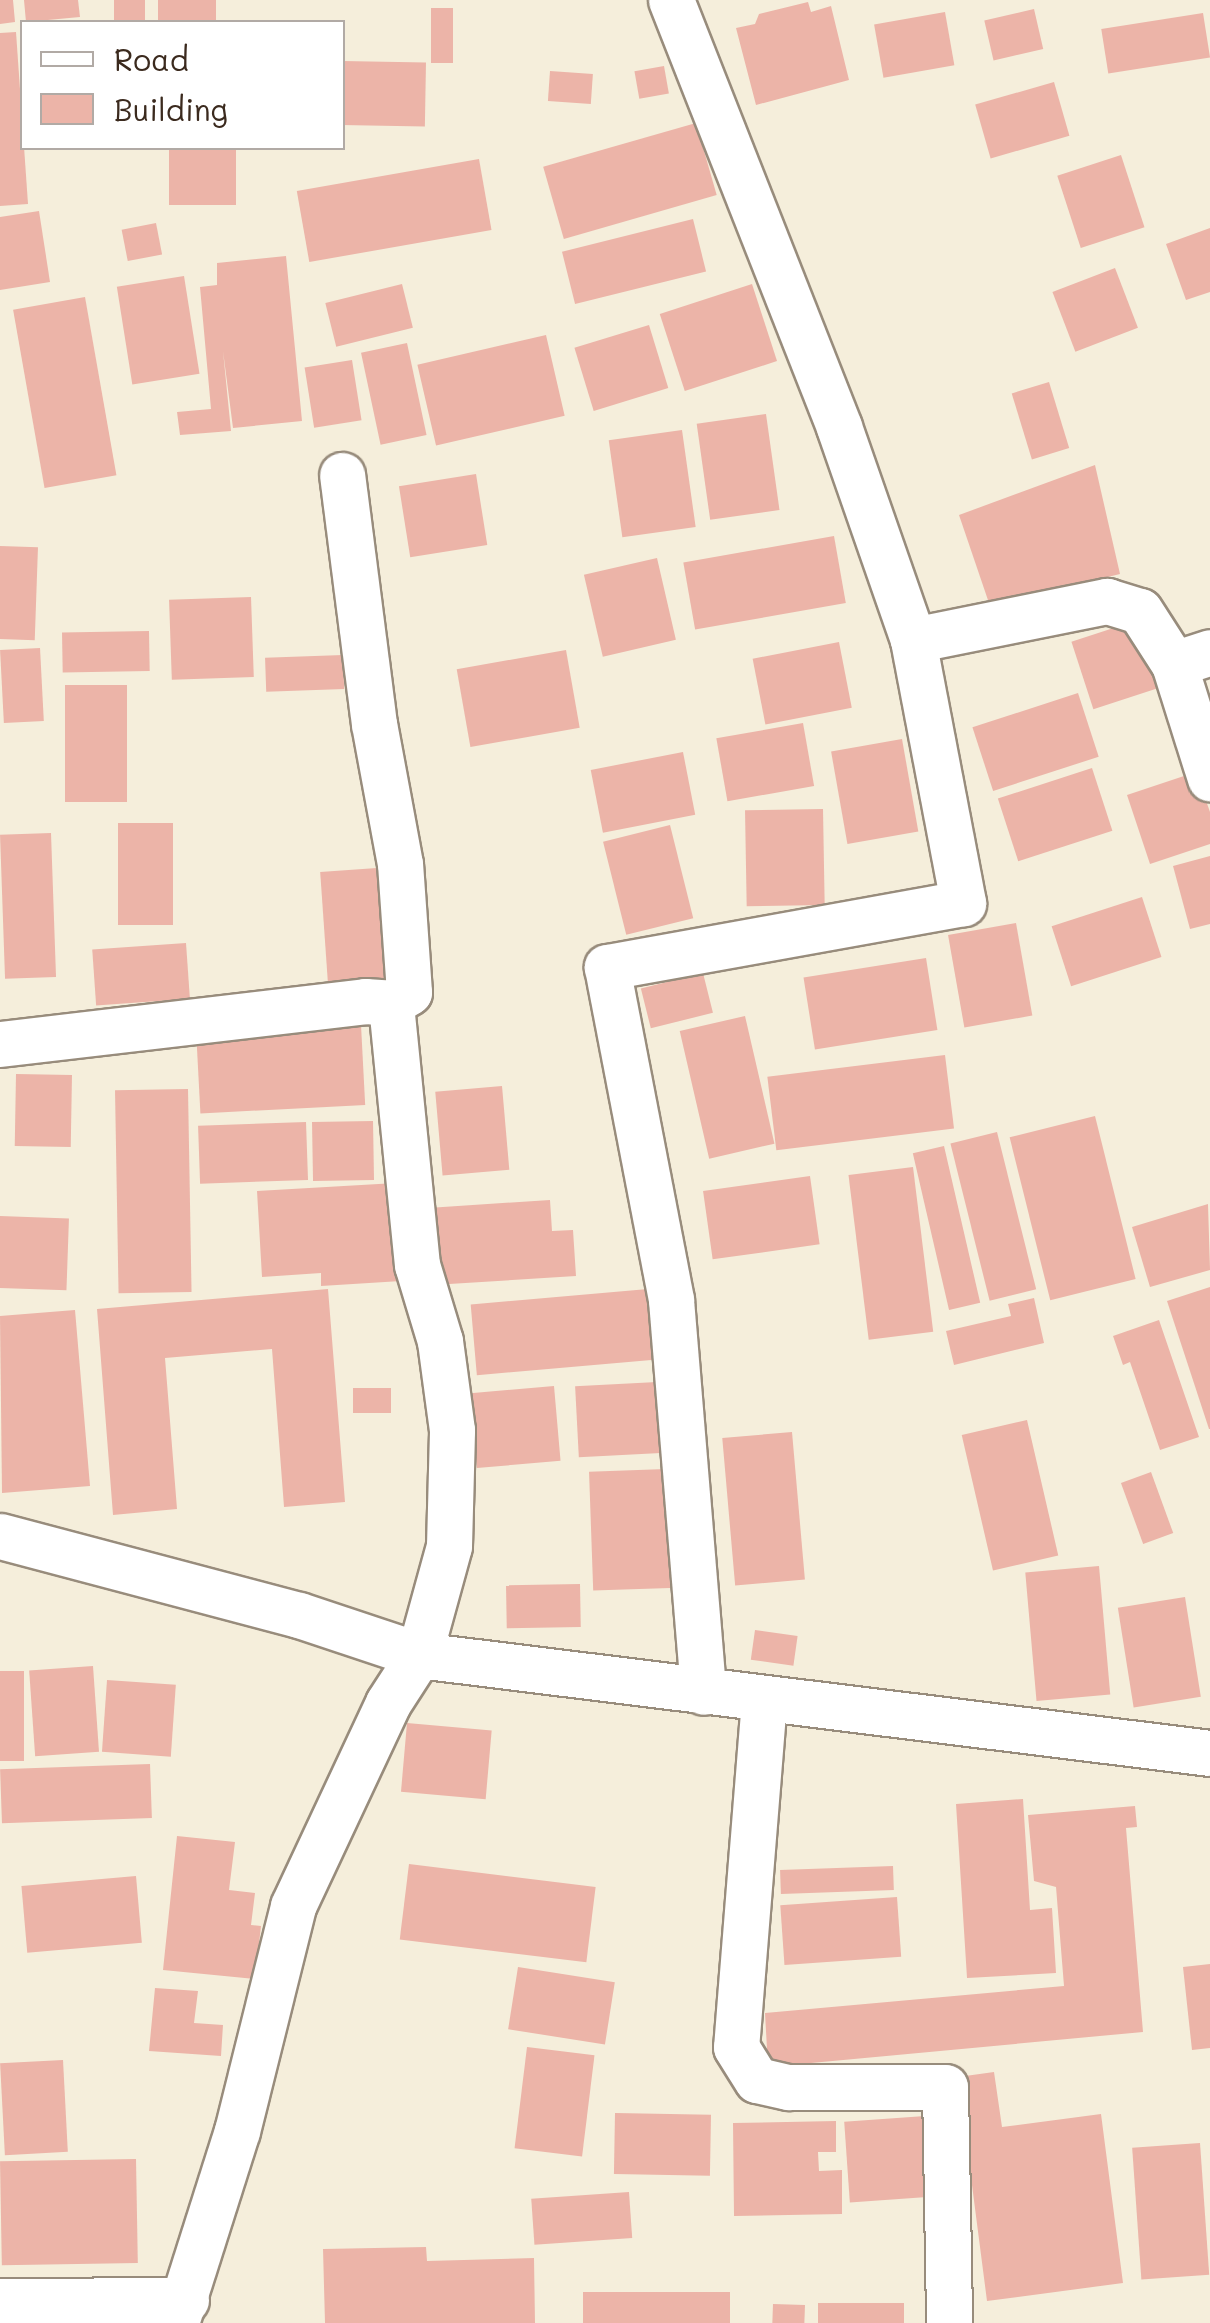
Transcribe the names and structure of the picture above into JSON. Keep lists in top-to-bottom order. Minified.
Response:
{"legend":["Road","Building"]}
